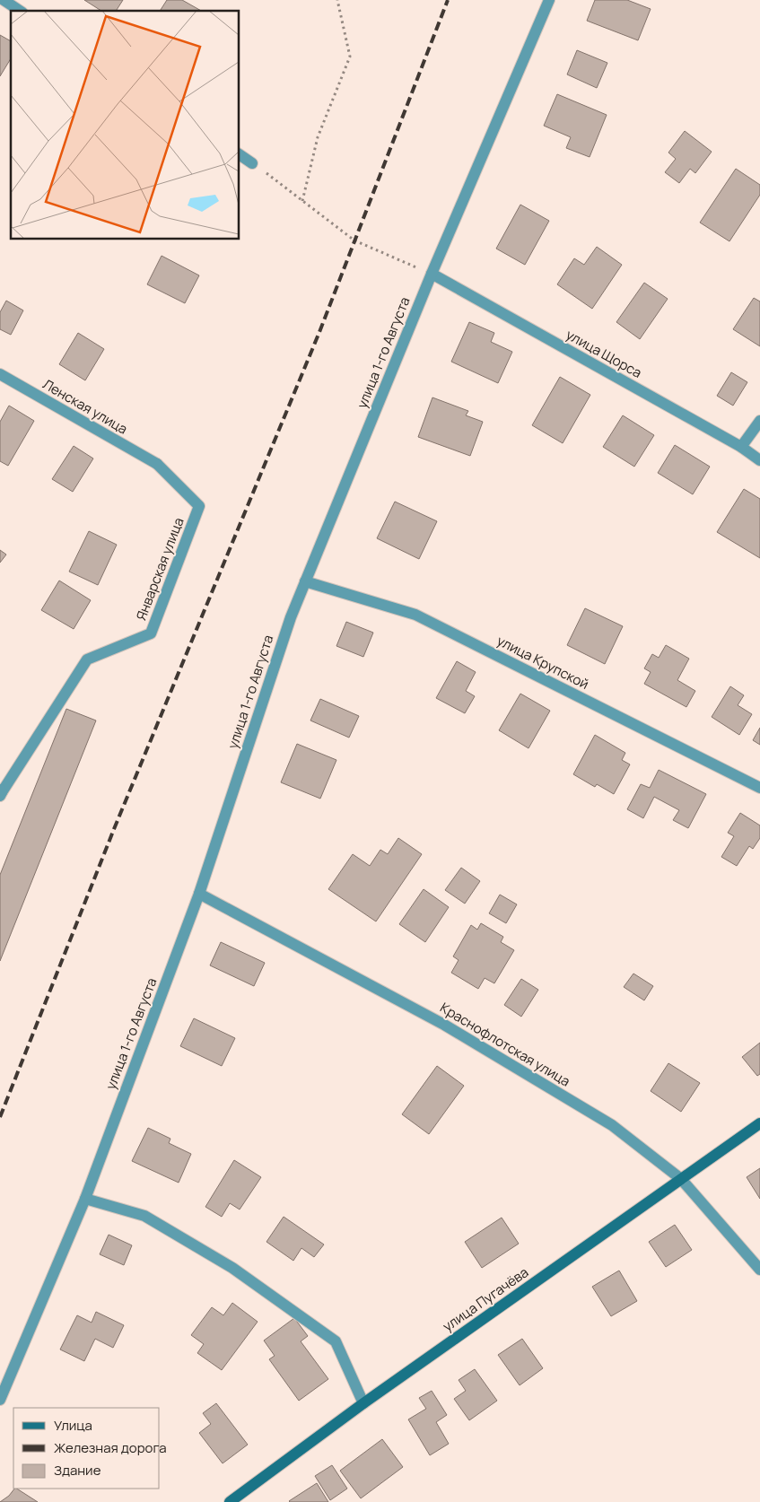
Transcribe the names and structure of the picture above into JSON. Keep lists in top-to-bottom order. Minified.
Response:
{"streets":{"street":["улица 1-го Августа","улица Щорса","Ленская улица","Январская улица","улица Крупской","Краснофлотская улица","улица Пугачёва"]},"crossings":[["улица 1-го Августа","улица Щорса"],["улица 1-го Августа","улица Крупской"],["улица 1-го Августа","Краснофлотская улица"],["Ленская улица","Январская улица"],["Краснофлотская улица","улица Пугачёва"]],"legend":["Улица","Железная дорога","Здание"]}
